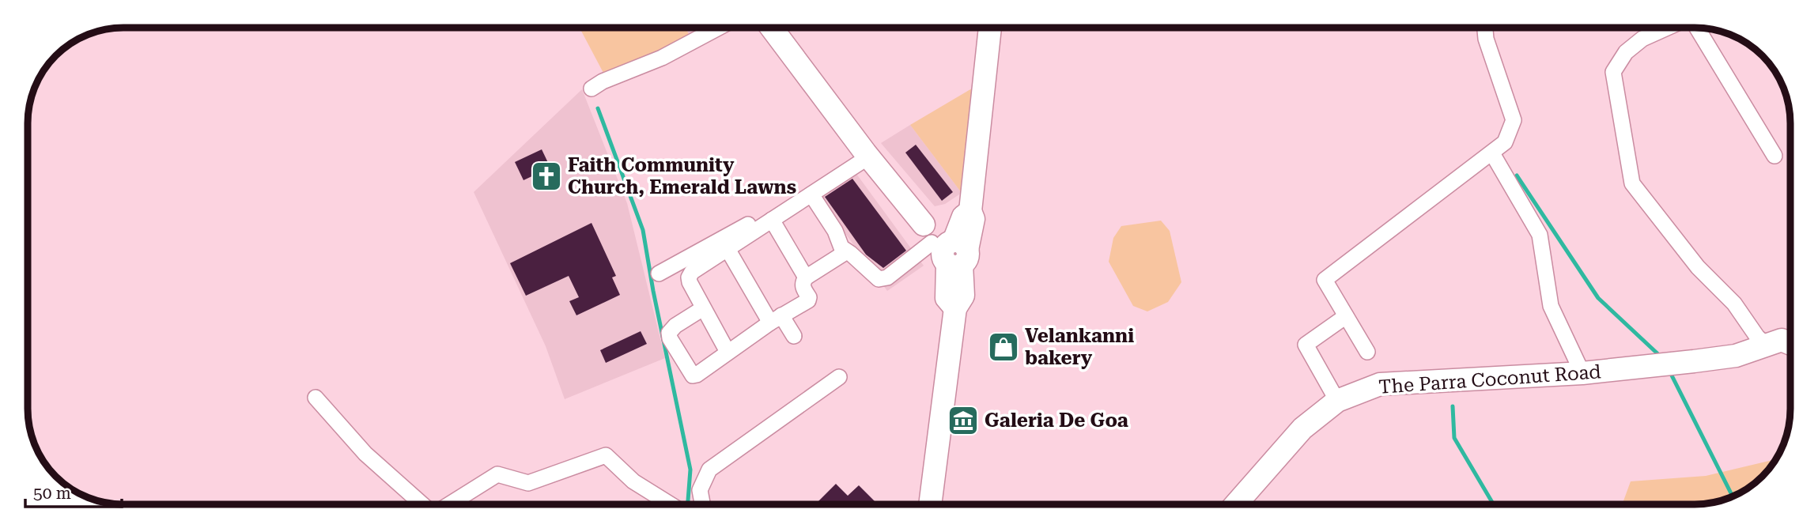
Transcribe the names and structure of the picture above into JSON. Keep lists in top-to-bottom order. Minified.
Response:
{"streets":{"main road":["The Parra Coconut Road"]},"places":{"church":["Faith Community Church, Emerald Lawns"],"shop":["Velankanni bakery"],"museum":["Galeria De Goa"]},"scale_bar":"50 m"}
